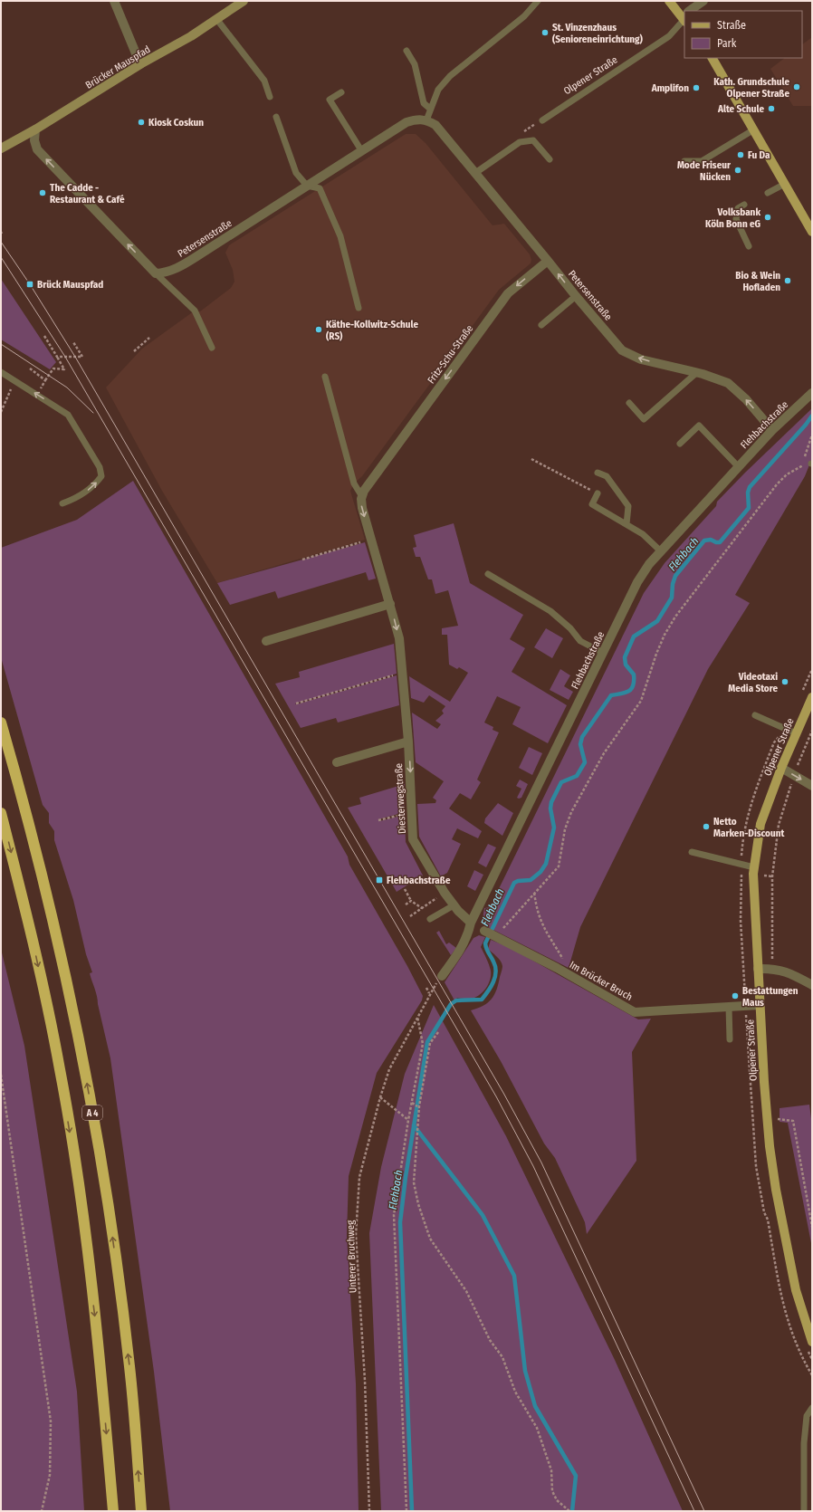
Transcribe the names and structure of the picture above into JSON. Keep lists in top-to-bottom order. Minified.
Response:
{"streets":{"highway":["A 4"],"main road":["Brücker Mauspfad","Olpener Straße"],"street":["Petersenstraße","Fritz-Schu-Straße","Flehbachstraße","Diesterwegstraße","Im Brücker Bruch"],"path":["Unterer Bruchweg"]},"crossings":[["Olpener Straße","Im Brücker Bruch"],["Petersenstraße","Fritz-Schu-Straße"],["Petersenstraße","Flehbachstraße"],["Fritz-Schu-Straße","Diesterwegstraße"],["Flehbachstraße","Diesterwegstraße"]],"one_way":["Petersenstraße","Fritz-Schu-Straße","Diesterwegstraße"],"water":["Flehbach"],"places":{"other":["St. Vinzenzhaus (Senioreneinrichtung)","Kath. Grundschule Olpener Straße","Amplifon","Alte Schule","Kiosk Coskun","Fu Da","Mode Friseur Nücken","The Cadde - Restaurant & Café","Volksbank Köln Bonn eG","Bio & Wein Hofladen","Käthe-Kollwitz-Schule (RS)","Videotaxi Media Store","Netto Marken-Discount","Bestattungen Maus"],"transit":["Brück Mauspfad","Flehbachstraße"]},"legend":["Straße","Park"]}
